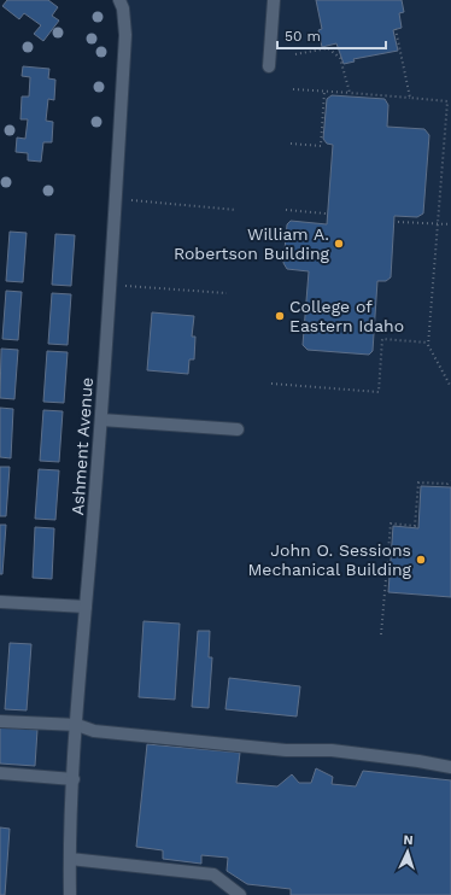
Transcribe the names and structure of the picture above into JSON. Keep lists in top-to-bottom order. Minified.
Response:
{"streets":{"street":["Ashment Avenue"]},"places":["William A. Robertson Building","College of Eastern Idaho","John O. Sessions Mechanical Building"],"scale_bar":"50 m","north":"top"}
